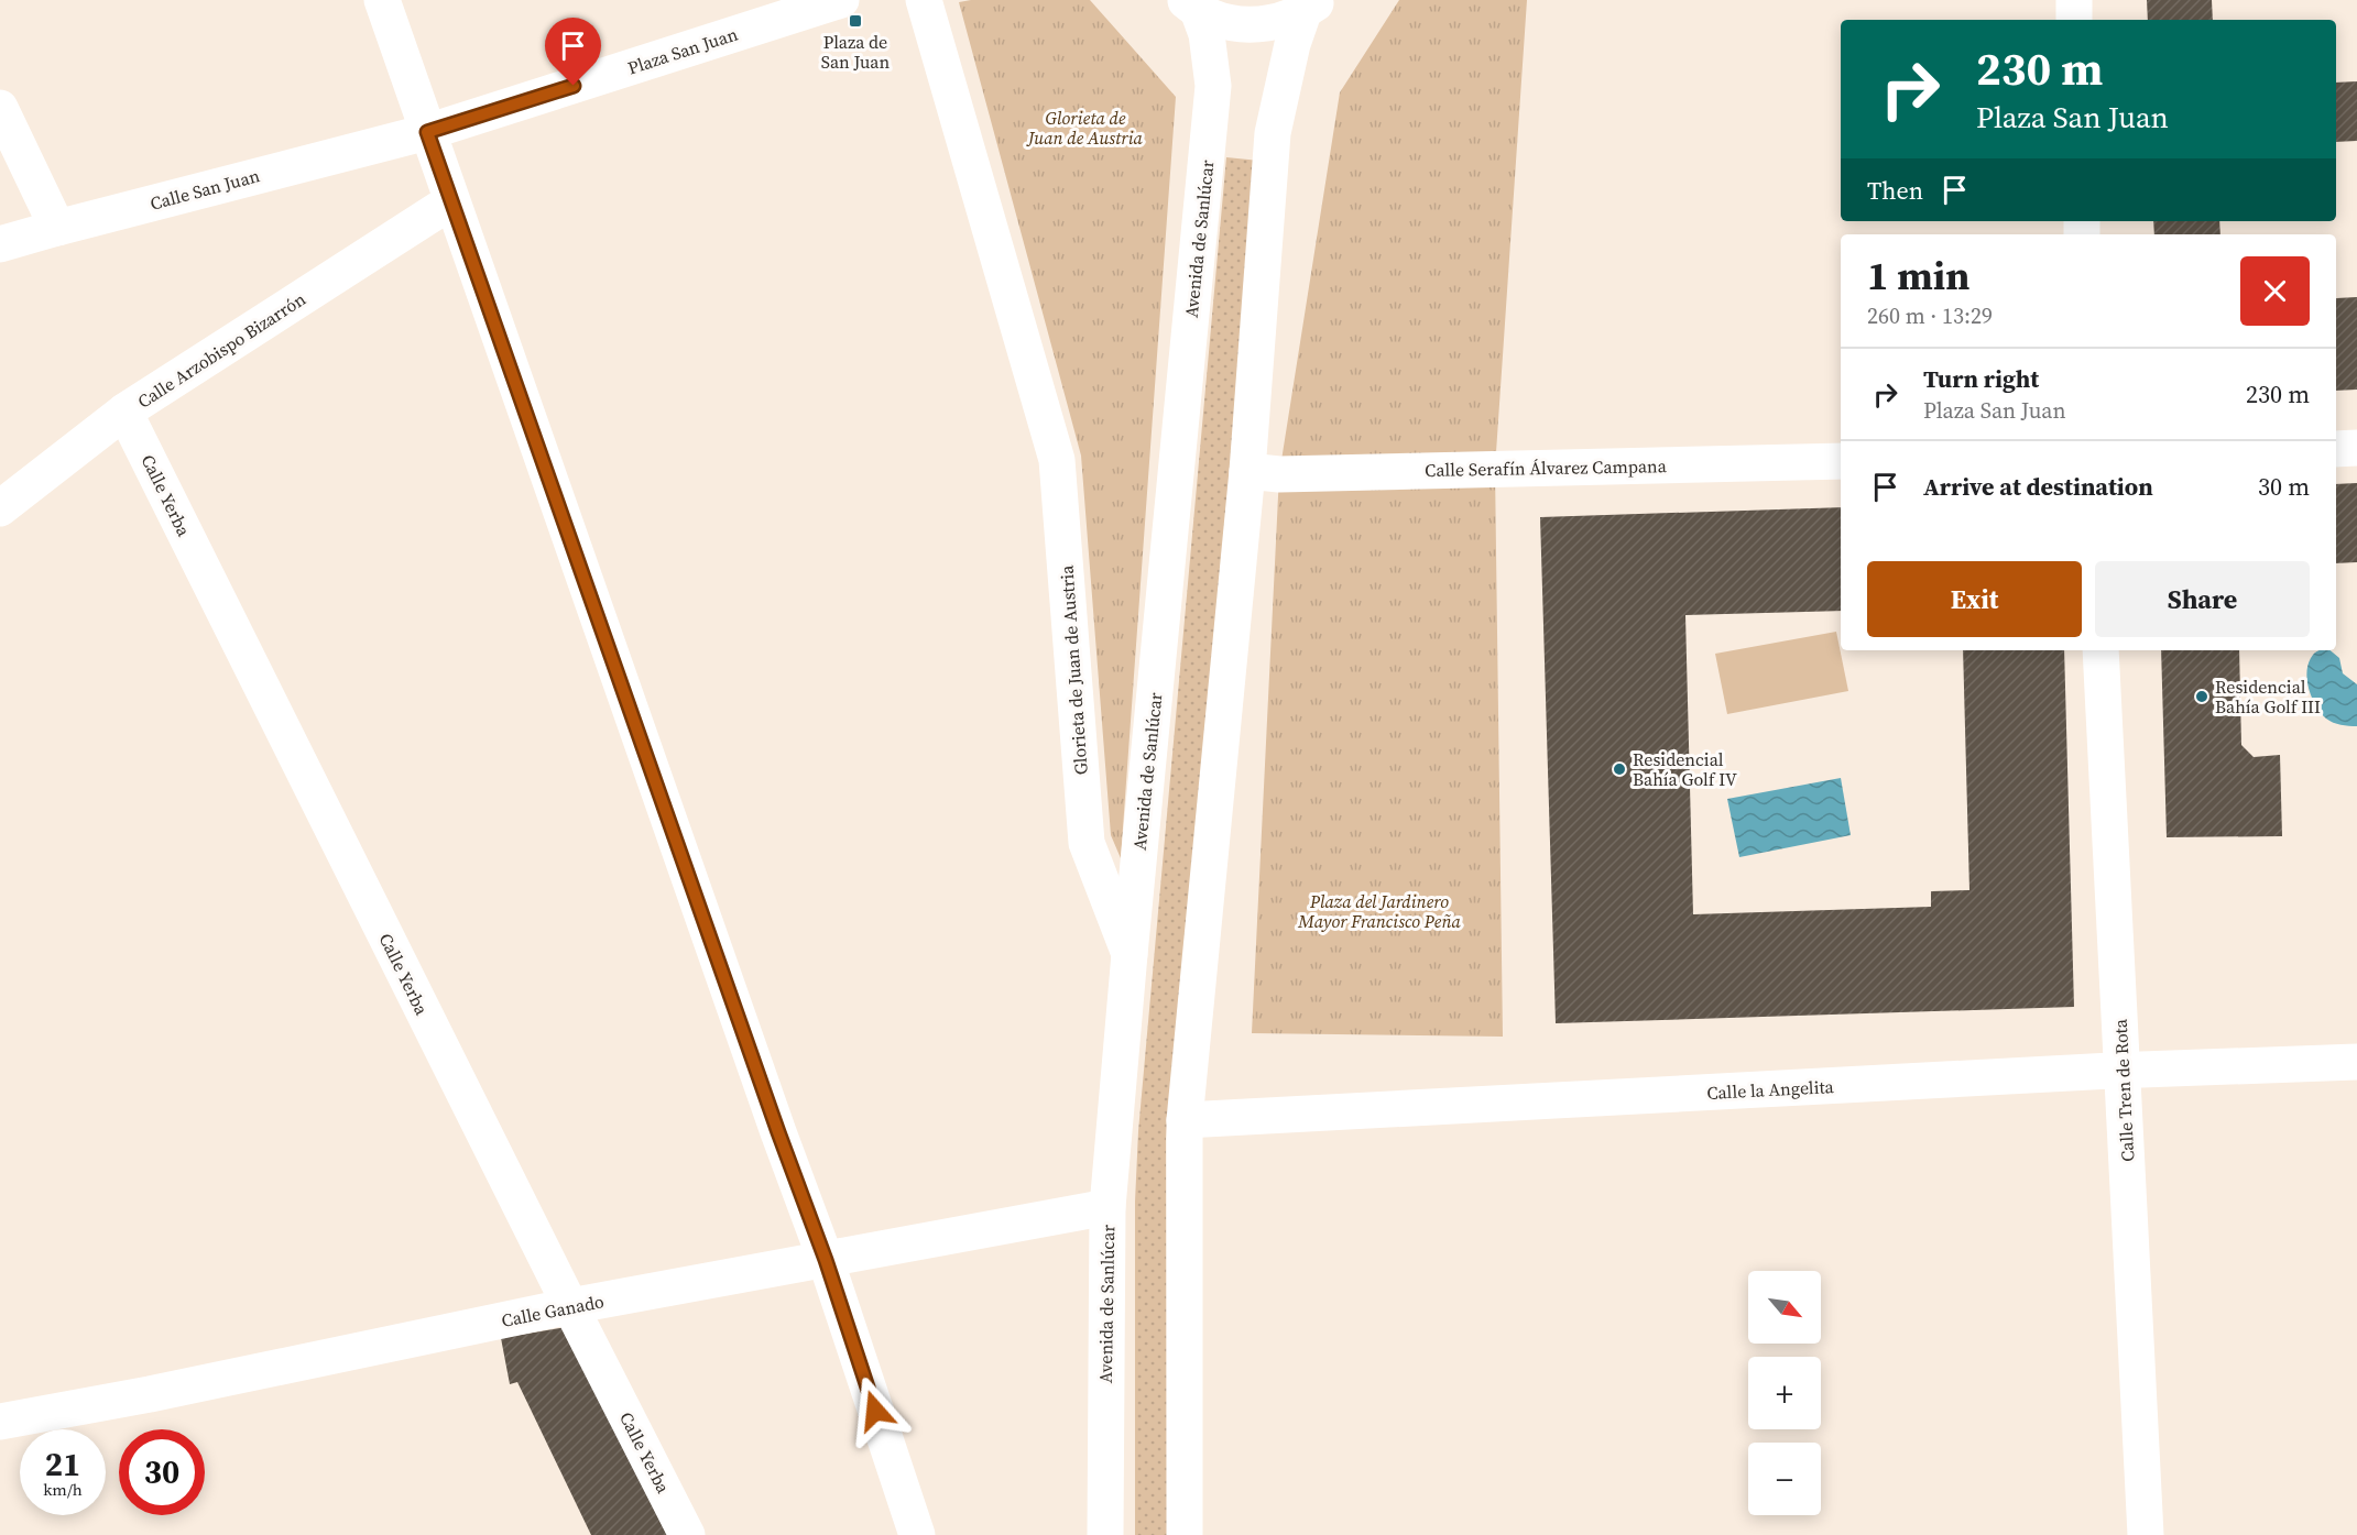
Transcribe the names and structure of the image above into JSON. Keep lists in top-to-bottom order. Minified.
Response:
{"streets":{"street":["Plaza San Juan","Calle San Juan","Avenida de Sanlúcar","Calle Arzobispo Bizarrón","Calle Serafín Álvarez Campana","Calle Yerba","Glorieta de Juan de Austria","Calle la Angelita","Calle Tren de Rota","Calle Ganado"]},"crossings":[["Plaza San Juan","Calle San Juan"],["Avenida de Sanlúcar","Glorieta de Juan de Austria"],["Avenida de Sanlúcar","Calle Ganado"],["Calle Arzobispo Bizarrón","Calle Yerba"],["Calle Yerba","Calle Ganado"],["Calle la Angelita","Calle Tren de Rota"]],"parks":["Glorieta de Juan de Austria","Plaza del Jardinero Mayor Francisco Peña"],"places":{"transit":["Plaza de San Juan"],"other":["Residencial Bahía Golf III","Residencial Bahía Golf IV"]},"north":"bottom right","page":{"turn":["230 m","Plaza San Juan"],"then":"Then","heading":["1 min","260 m · 13:29"],"list":[{"name":"Turn right","note":"Plaza San Juan","value":"230 m"},{"name":"Arrive at destination","value":"30 m"}],"buttons":["Exit","Share"],"map_buttons":["+","−"],"speed":"21 km/h","limit":"30"}}
